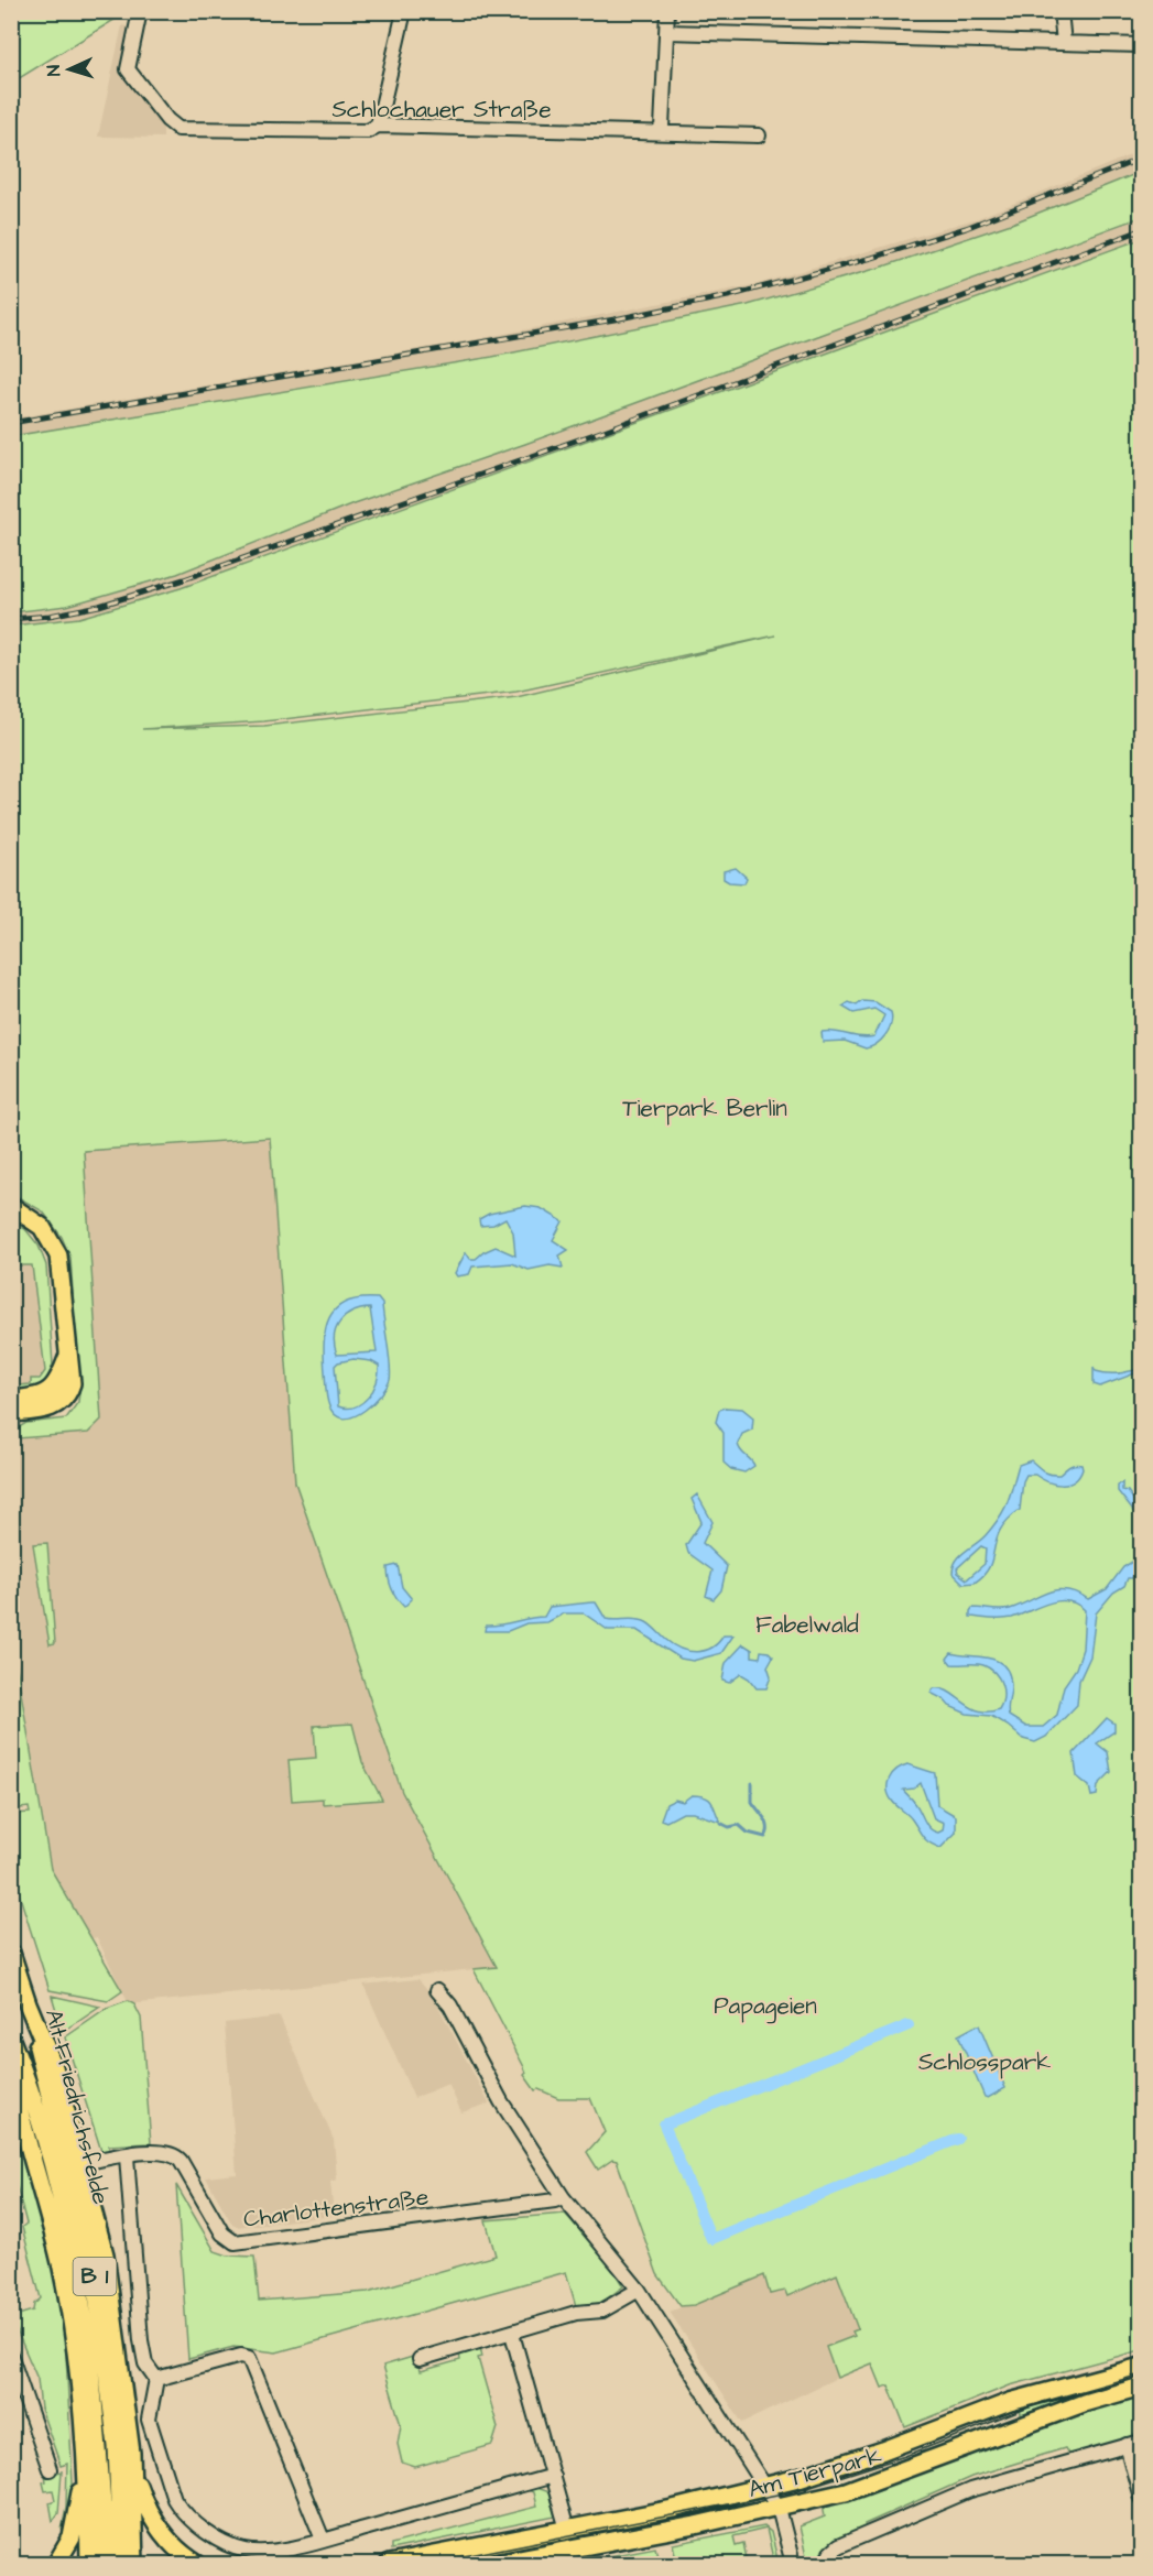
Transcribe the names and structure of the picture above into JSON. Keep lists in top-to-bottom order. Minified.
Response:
{"streets":{"main road":["Alt-Friedrichsfelde","B 1","Am Tierpark"],"street":["Schlochauer Straße","Charlottenstraße"]},"crossings":[["Alt-Friedrichsfelde","Charlottenstraße"],["Alt-Friedrichsfelde","B 1"]],"parks":["Tierpark Berlin","Fabelwald","Papageien","Schlosspark"],"north":"left"}
